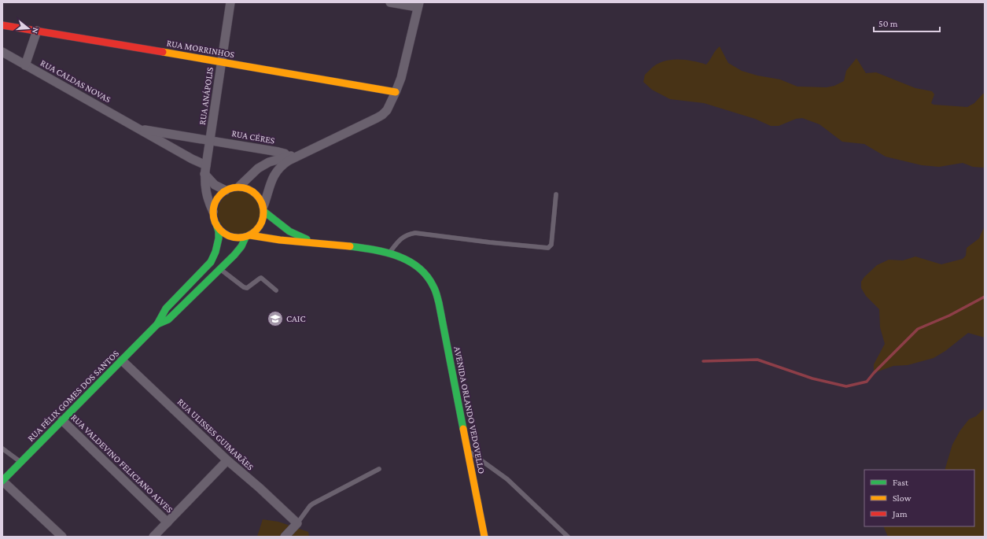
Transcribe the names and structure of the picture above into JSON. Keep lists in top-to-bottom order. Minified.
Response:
{"streets":{"street":["RUA MORRINHOS","RUA CALDAS NOVAS","RUA ANÁPOLIS","RUA CÉRES","RUA FÉLIX GOMES DOS SANTOS","AVENIDA ORLANDO VEDOVELLO","RUA ULISSES GUIMARÃES","RUA VALDEVINO FELICIANO ALVES"]},"crossings":[["RUA MORRINHOS","RUA ANÁPOLIS"],["RUA CALDAS NOVAS","RUA ANÁPOLIS"],["RUA CALDAS NOVAS","RUA CÉRES"],["RUA ANÁPOLIS","RUA CÉRES"],["RUA ANÁPOLIS","RUA FÉLIX GOMES DOS SANTOS"],["RUA FÉLIX GOMES DOS SANTOS","RUA ULISSES GUIMARÃES"],["RUA FÉLIX GOMES DOS SANTOS","RUA VALDEVINO FELICIANO ALVES"]],"places":{"school or university":["CAIC"]},"legend":["Fast","Slow","Jam"],"scale_bar":"50 m","north":"right"}
